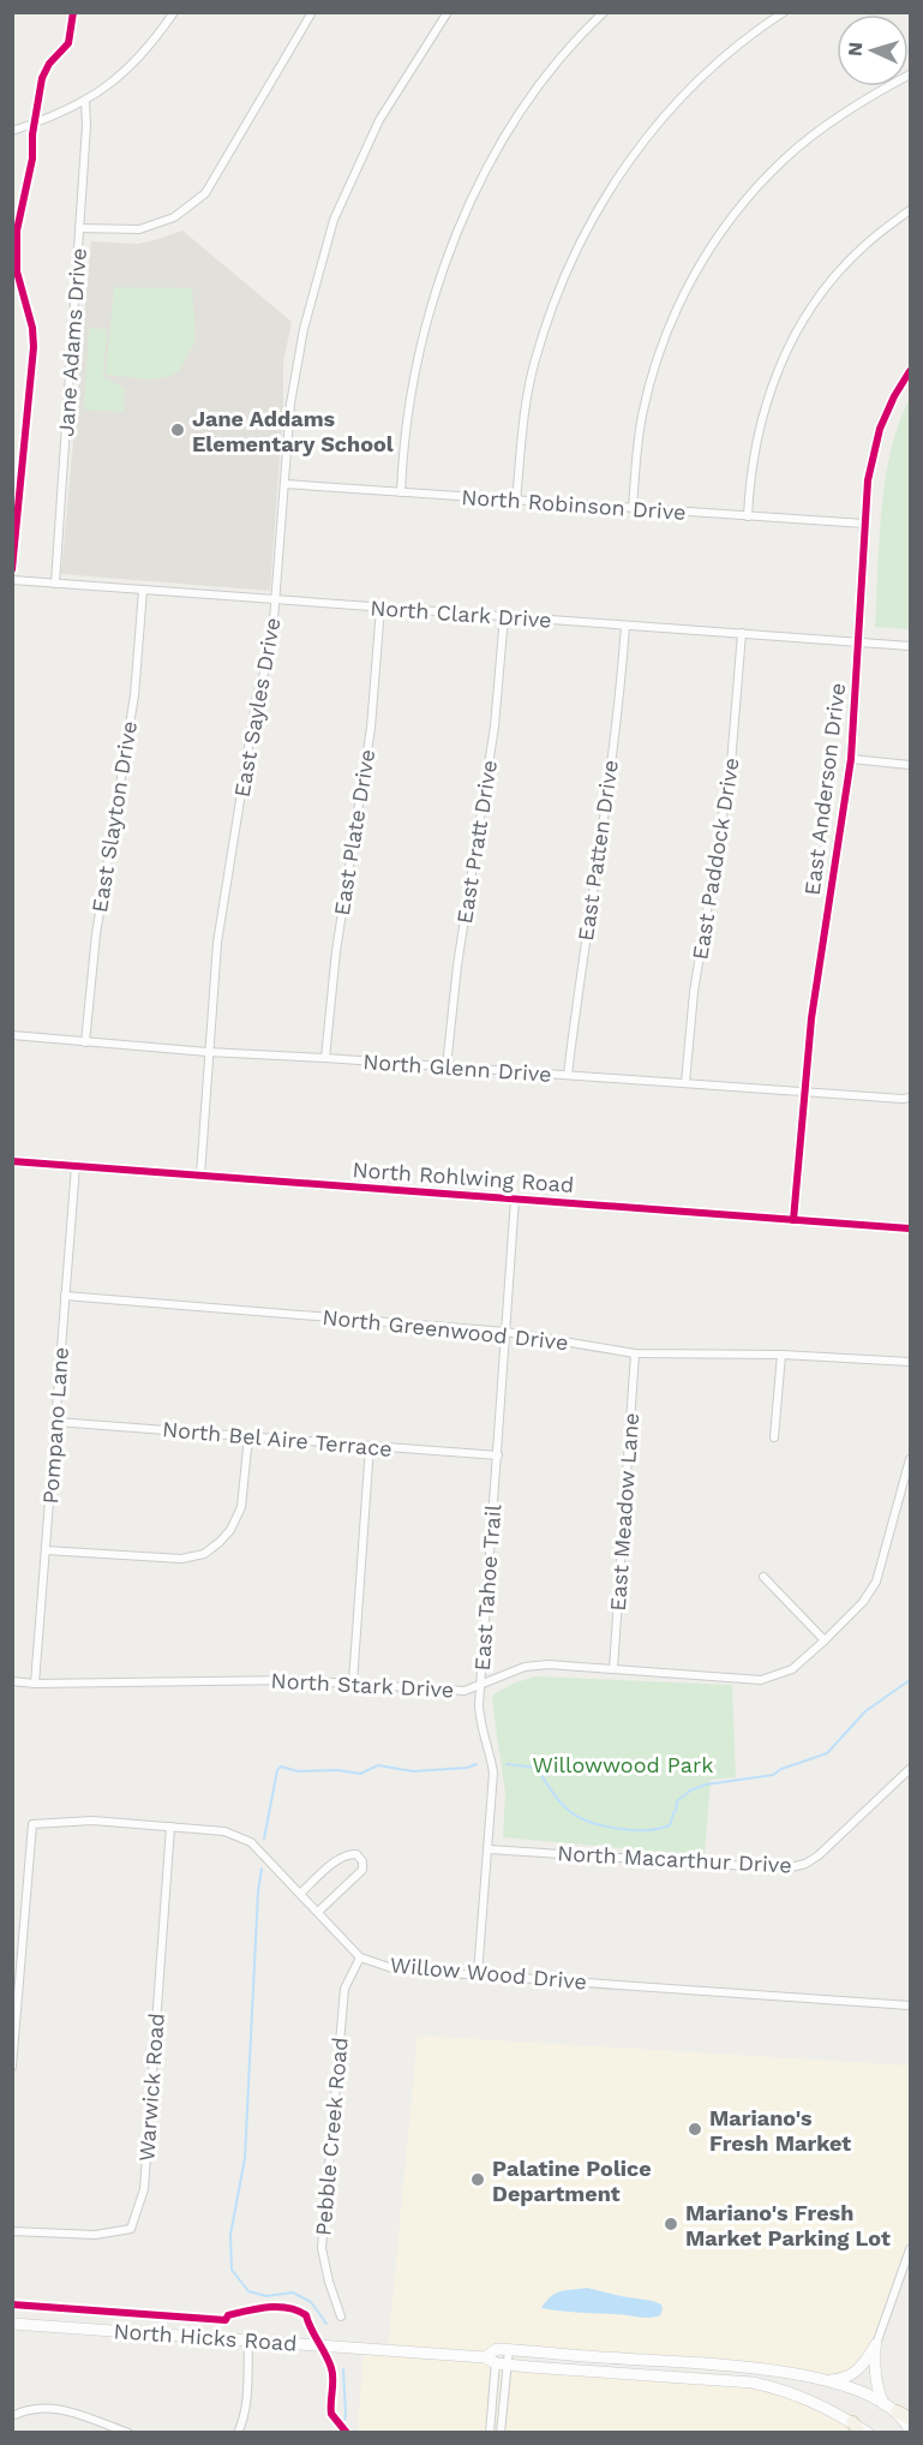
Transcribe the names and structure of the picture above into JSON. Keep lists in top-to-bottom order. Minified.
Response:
{"streets":{"street":["Jane Adams Drive","North Robinson Drive","North Clark Drive","East Sayles Drive","East Anderson Drive","East Slayton Drive","East Plate Drive","East Pratt Drive","East Patten Drive","East Paddock Drive","North Glenn Drive","North Rohlwing Road","North Greenwood Drive","Pompano Lane","North Bel Aire Terrace","East Meadow Lane","East Tahoe Trail","North Stark Drive","North Macarthur Drive","Willow Wood Drive","Warwick Road","Pebble Creek Road","North Hicks Road"]},"crossings":[["Jane Adams Drive","North Clark Drive"],["North Robinson Drive","East Sayles Drive"],["North Robinson Drive","East Anderson Drive"],["North Clark Drive","East Sayles Drive"],["North Clark Drive","East Anderson Drive"],["North Clark Drive","East Slayton Drive"],["North Clark Drive","East Plate Drive"],["North Clark Drive","East Pratt Drive"],["North Clark Drive","East Patten Drive"],["North Clark Drive","East Paddock Drive"],["East Sayles Drive","North Glenn Drive"],["East Sayles Drive","North Rohlwing Road"],["East Anderson Drive","North Glenn Drive"],["East Anderson Drive","North Rohlwing Road"],["East Slayton Drive","North Glenn Drive"],["East Plate Drive","North Glenn Drive"],["East Pratt Drive","North Glenn Drive"],["East Patten Drive","North Glenn Drive"],["East Paddock Drive","North Glenn Drive"],["North Rohlwing Road","Pompano Lane"],["North Rohlwing Road","East Tahoe Trail"],["North Greenwood Drive","Pompano Lane"],["North Greenwood Drive","East Meadow Lane"],["North Greenwood Drive","East Tahoe Trail"],["Pompano Lane","North Bel Aire Terrace"],["Pompano Lane","North Stark Drive"],["North Bel Aire Terrace","East Tahoe Trail"],["East Meadow Lane","North Stark Drive"],["East Tahoe Trail","North Stark Drive"],["East Tahoe Trail","North Macarthur Drive"],["East Tahoe Trail","Willow Wood Drive"],["Willow Wood Drive","Warwick Road"],["Willow Wood Drive","Pebble Creek Road"]],"parks":["Willowwood Park"],"places":["Jane Addams Elementary School","Mariano's Fresh Market","Palatine Police Department","Mariano's Fresh Market Parking Lot"],"north":"left"}
